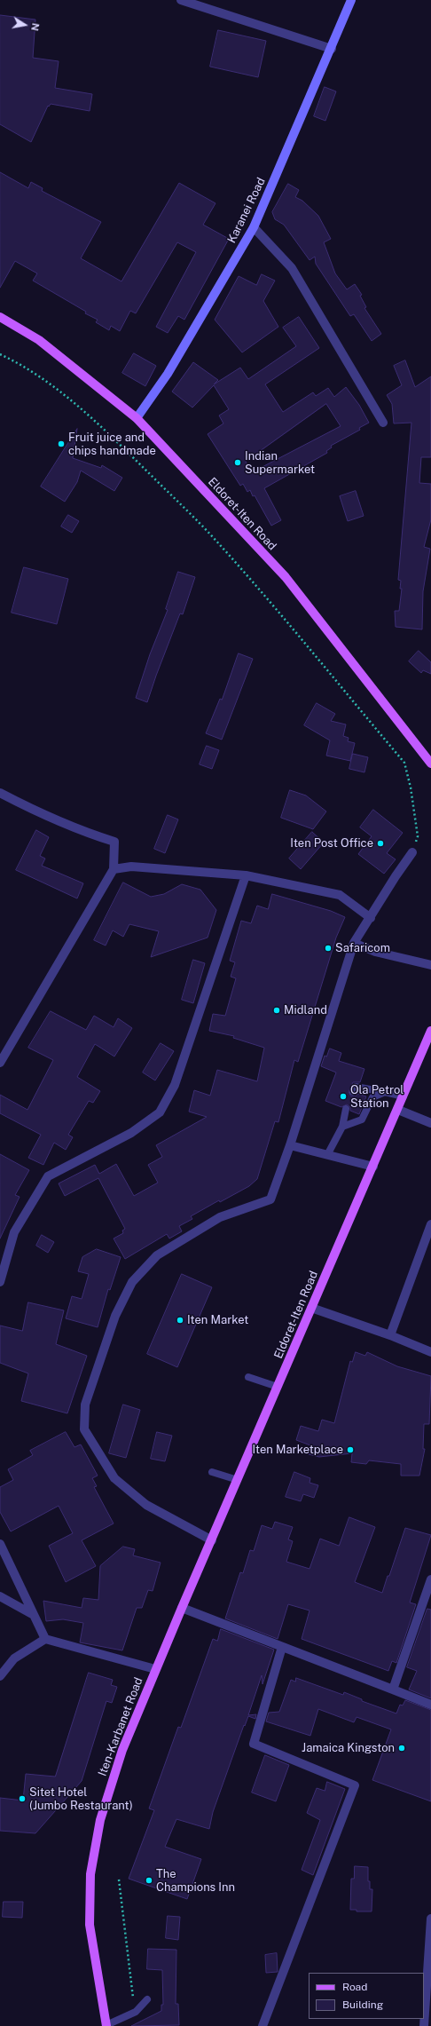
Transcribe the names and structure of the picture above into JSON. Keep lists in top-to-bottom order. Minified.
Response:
{"streets":{"main road":["Eldoret-Iten Road","Iten-Karbanet Road"],"street":["Karanei Road"]},"crossings":[["Karanei Road","Eldoret-Iten Road"],["Eldoret-Iten Road","Iten-Karbanet Road"]],"places":["Fruit juice and chips handmade","Indian Supermarket","Iten Post Office","Safaricom","Midland","Ola Petrol Station","Iten Market","Iten Marketplace","Jamaica Kingston","Sitet Hotel (Jumbo Restaurant)","The Champions Inn"],"legend":["Road","Building"],"north":"right"}
